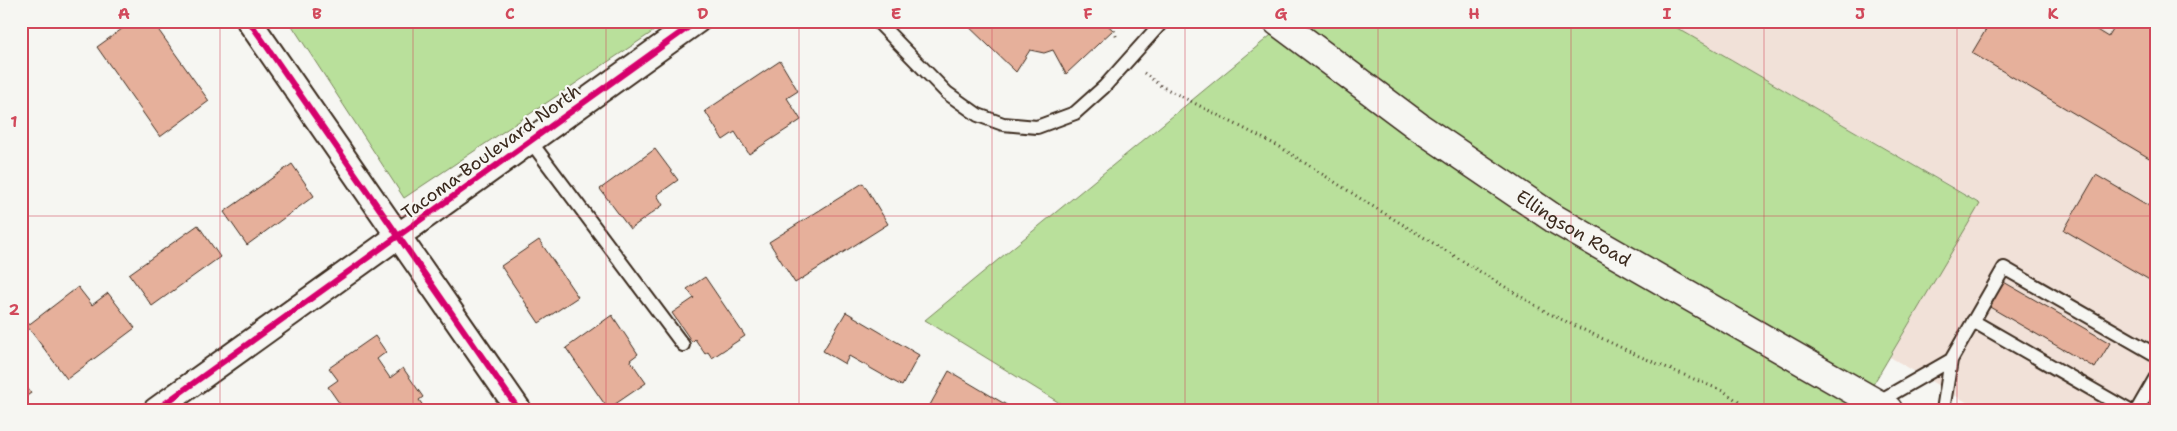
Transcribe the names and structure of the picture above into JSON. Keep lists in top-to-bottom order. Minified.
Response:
{"streets":{"main road":["Ellingson Road"],"street":["Tacoma Boulevard North"]},"grid":{"columns":["A","B","C","D","E","F","G","H","I","J","K"],"rows":["1","2"]}}
